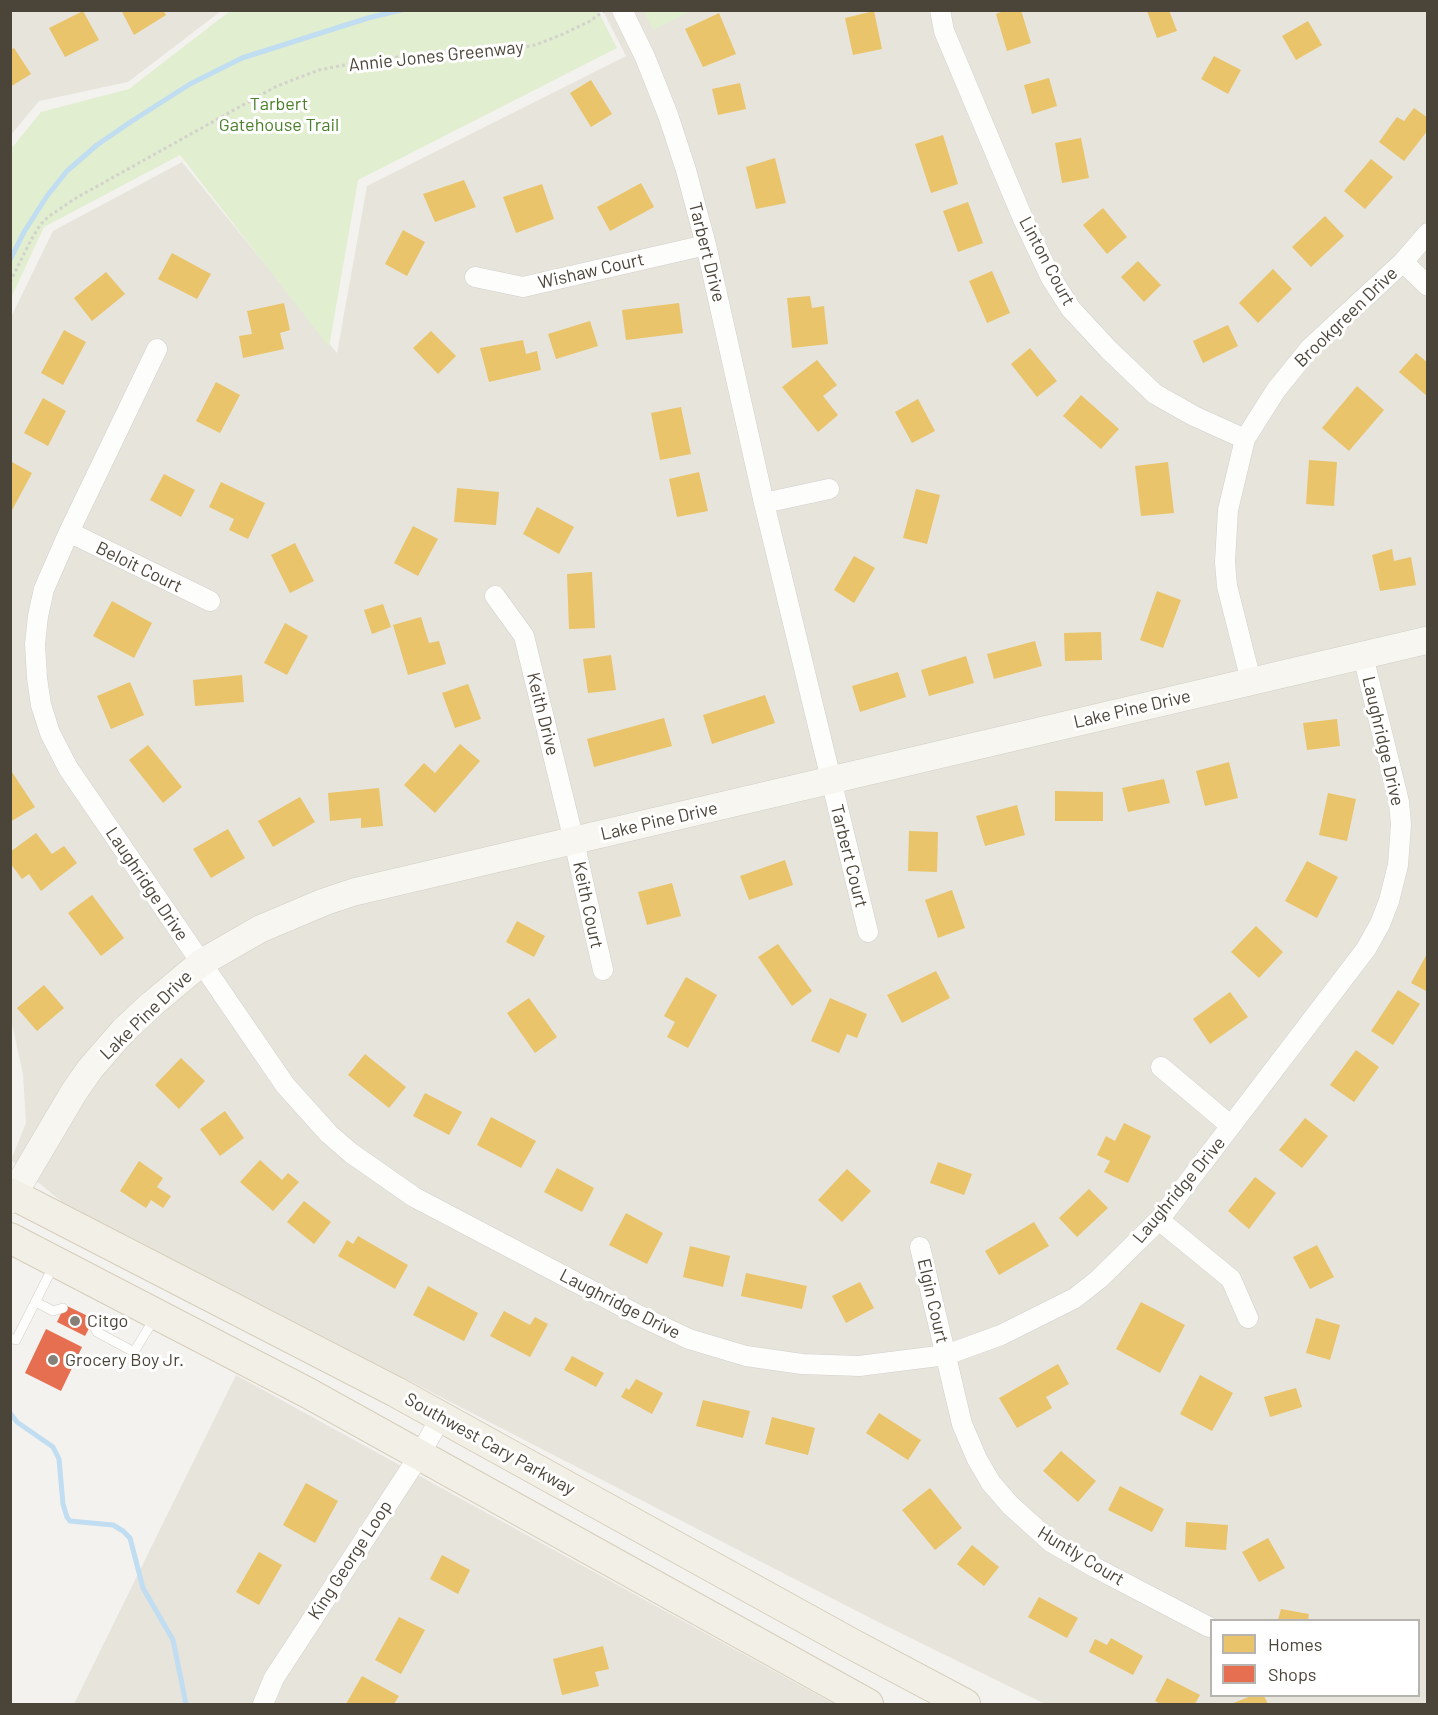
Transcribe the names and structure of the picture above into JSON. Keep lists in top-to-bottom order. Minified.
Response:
{"streets":{"main road":["Southwest Cary Parkway"],"street":["Tarbert Drive","Linton Court","Wishaw Court","Brookgreen Drive","Beloit Court","Lake Pine Drive","Keith Drive","Laughridge Drive","Tarbert Court","Keith Court","Elgin Court","Huntly Court","King George Loop"],"path":["Annie Jones Greenway"]},"crossings":[["Tarbert Drive","Wishaw Court"],["Tarbert Drive","Lake Pine Drive"],["Tarbert Drive","Tarbert Court"],["Linton Court","Brookgreen Drive"],["Brookgreen Drive","Lake Pine Drive"],["Beloit Court","Laughridge Drive"],["Lake Pine Drive","Keith Drive"],["Lake Pine Drive","Laughridge Drive"],["Lake Pine Drive","Tarbert Court"],["Lake Pine Drive","Keith Court"],["Lake Pine Drive","Southwest Cary Parkway"],["Keith Drive","Keith Court"],["Laughridge Drive","Elgin Court"],["Laughridge Drive","Huntly Court"],["Elgin Court","Huntly Court"],["Southwest Cary Parkway","King George Loop"]],"parks":["Tarbert Gatehouse Trail"],"places":["Citgo","Grocery Boy Jr."],"legend":["Homes","Shops"]}
